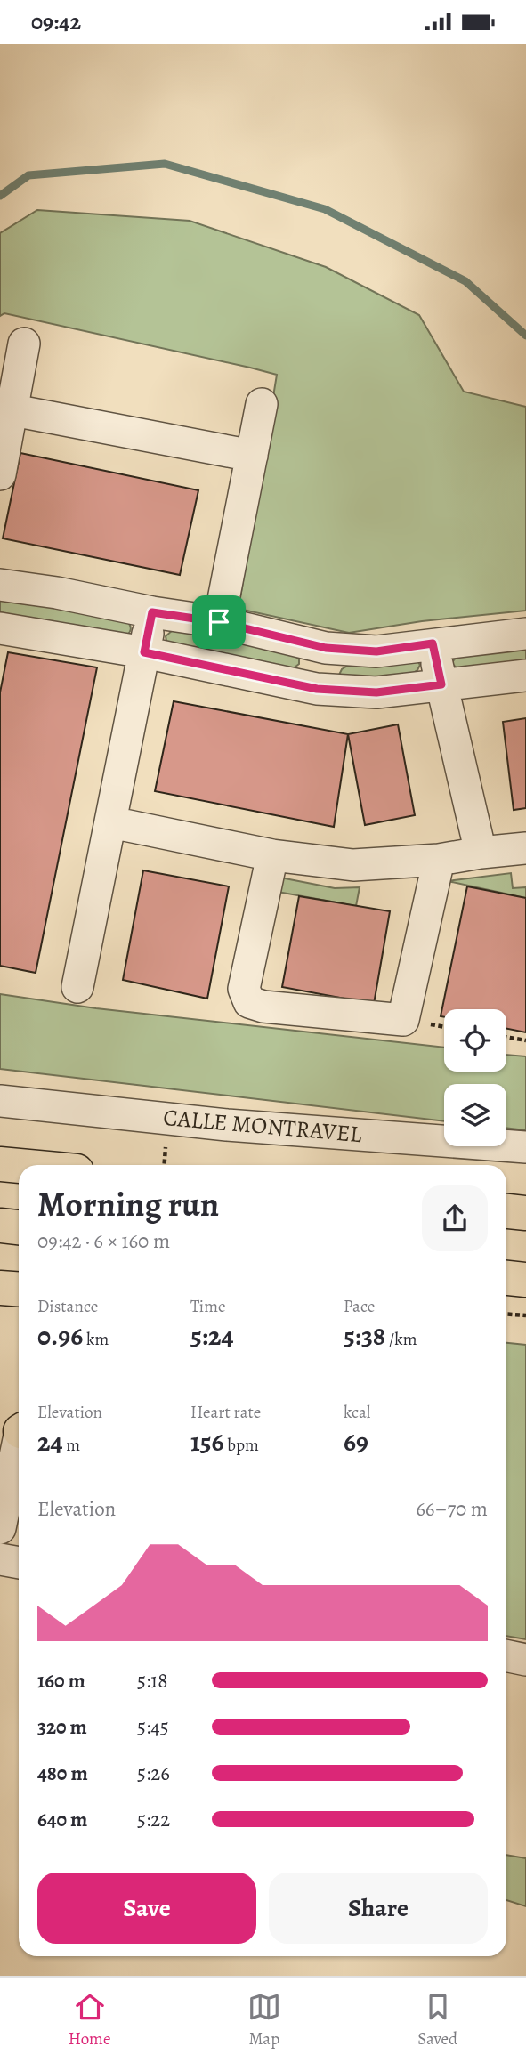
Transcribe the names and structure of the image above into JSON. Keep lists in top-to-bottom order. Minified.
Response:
{"streets":{"street":["CALLE MONTRAVEL"]},"page":{"status":"09:42","heading":["Morning run","09:42 · 6 × 160 m"],"stats":[["Distance","0.96 km"],["Time","5:24"],["Pace","5:38 /km"],["Elevation","24 m"],["Heart rate","156 bpm"],["kcal","69"]],"chart":["Elevation","66–70 m"],"list":[{"name":"160 m","note":"5:18"},{"name":"320 m","note":"5:45"},{"name":"480 m","note":"5:26"},{"name":"640 m","note":"5:22"}],"buttons":["Save","Share"],"tabs":["Home","Map","Saved"]}}
